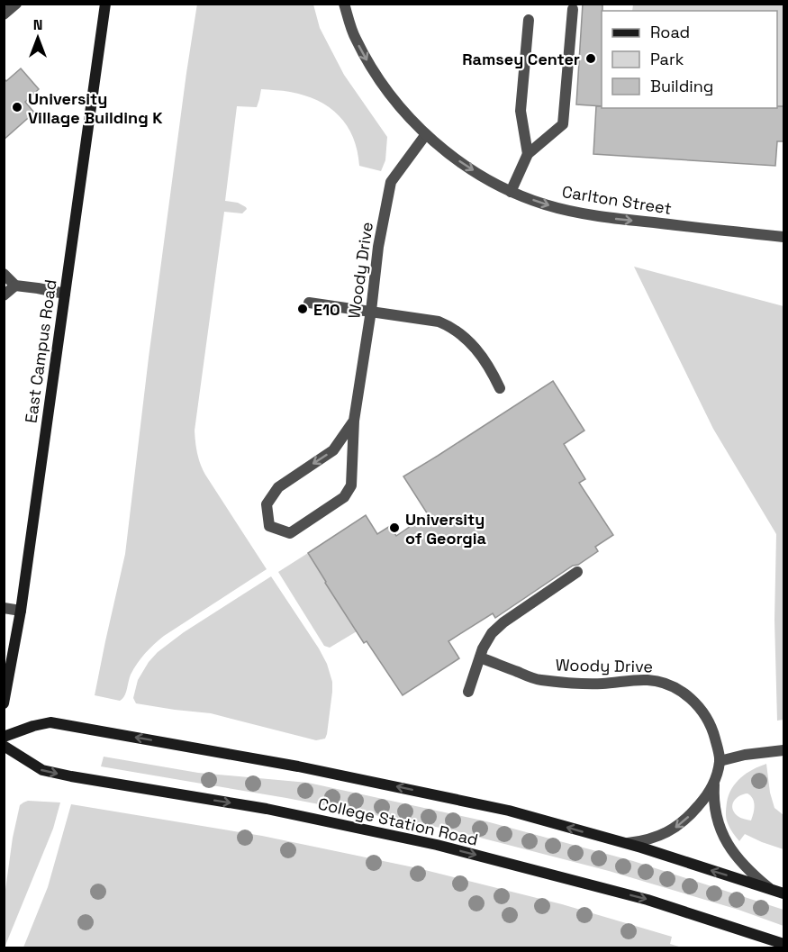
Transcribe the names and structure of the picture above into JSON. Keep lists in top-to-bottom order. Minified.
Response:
{"streets":{"main road":["East Campus Road","College Station Road"],"street":["Carlton Street","Woody Drive"]},"crossings":[["Carlton Street","Woody Drive"]],"one_way":["Carlton Street"],"places":["Ramsey Center","University Village Building K","E10","University of Georgia"],"legend":["Road","Park","Building"],"north":"top"}
